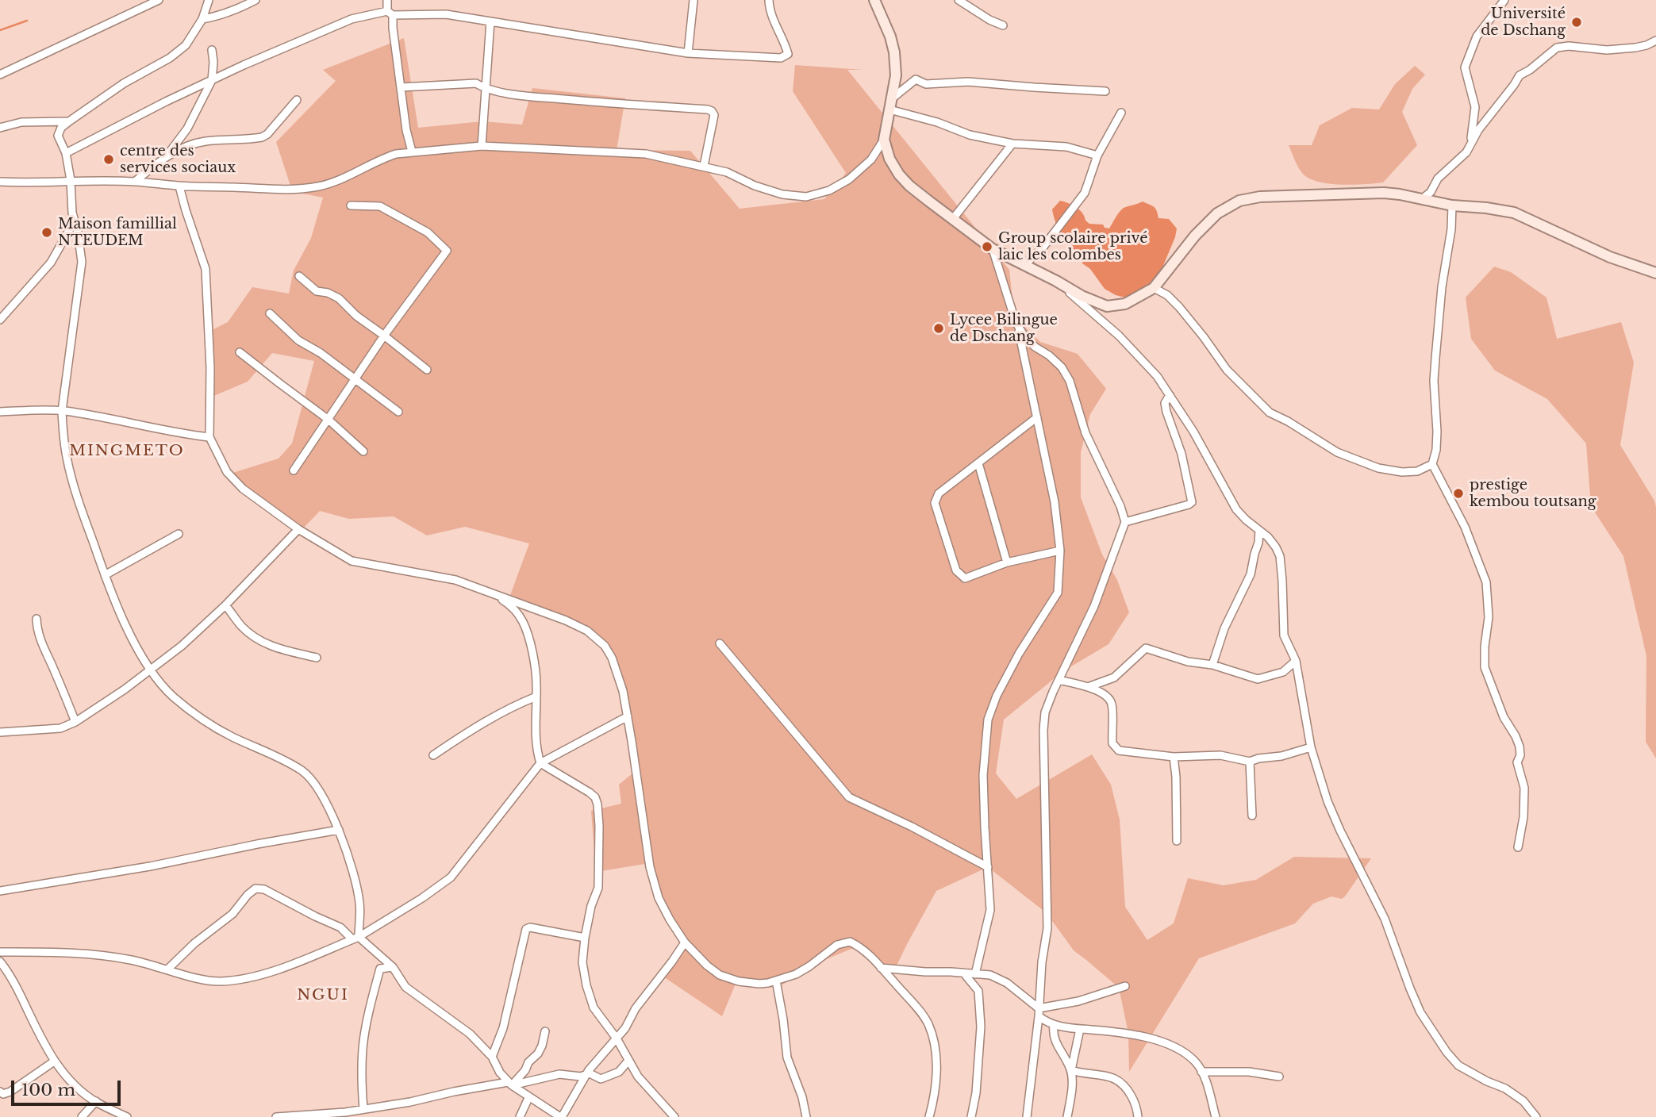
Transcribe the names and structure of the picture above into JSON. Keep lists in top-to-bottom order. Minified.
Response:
{"districts":["MINGMETO","NGUI"],"places":["Université de Dschang","centre des services sociaux","Maison famillial NTEUDEM","Group scolaire privé laic les colombes","Lycee Bilingue de Dschang","prestige kembou toutsang"],"scale_bar":"100 m"}
